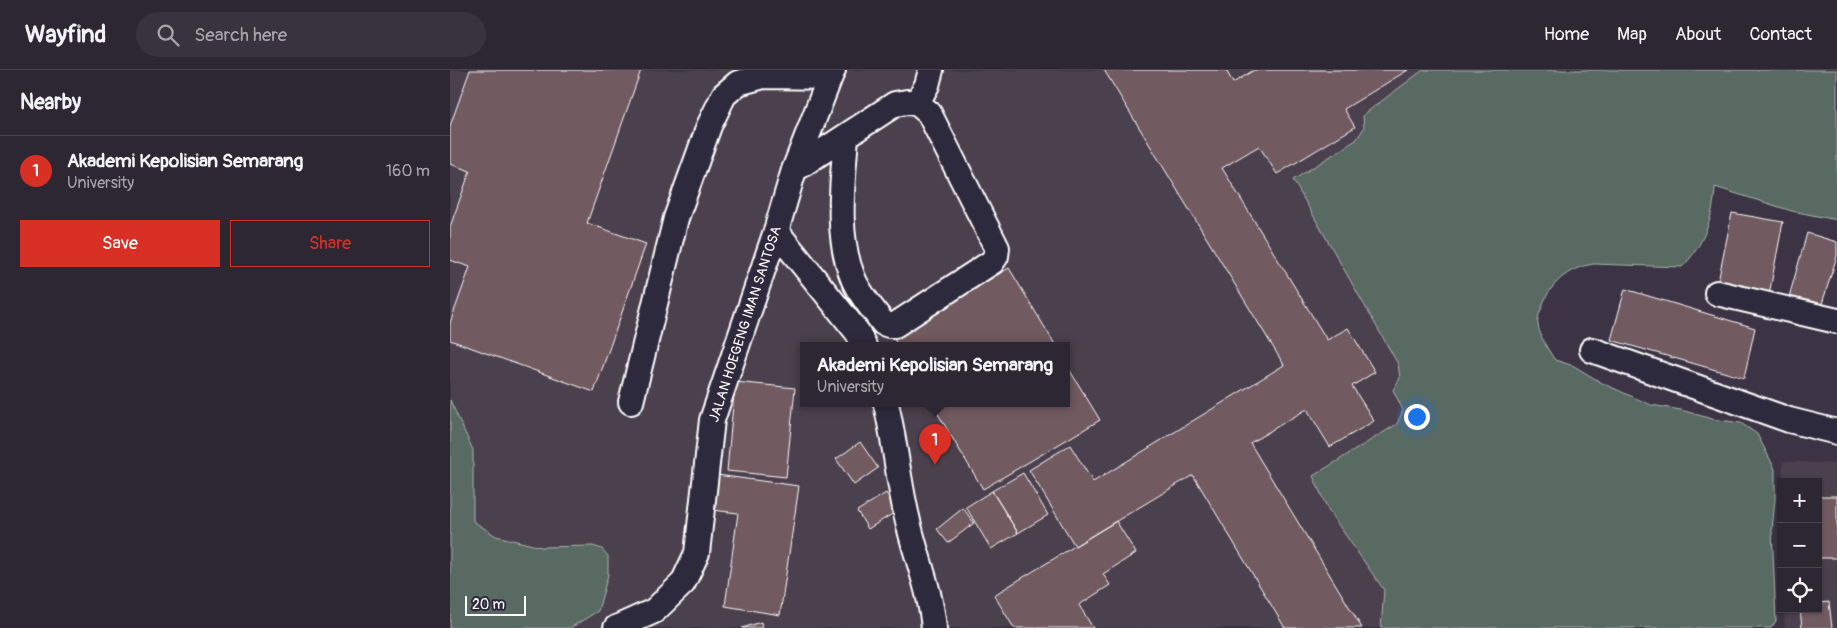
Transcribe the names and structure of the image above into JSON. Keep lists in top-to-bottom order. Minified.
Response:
{"streets":{"lane":["JALAN HOEGENG IMAN SANTOSA"]},"scale_bar":"20 m","page":{"header":"Wayfind","search":"Search here","nav":["Home","Map","About","Contact"],"heading":"Nearby","list":[{"mark":"1","name":"Akademi Kepolisian Semarang","note":"University","value":"160 m"}],"buttons":["Save","Share"],"popup":["Akademi Kepolisian Semarang","University"],"pins":"1","map_buttons":["+","−"],"scale":"20 m"}}
